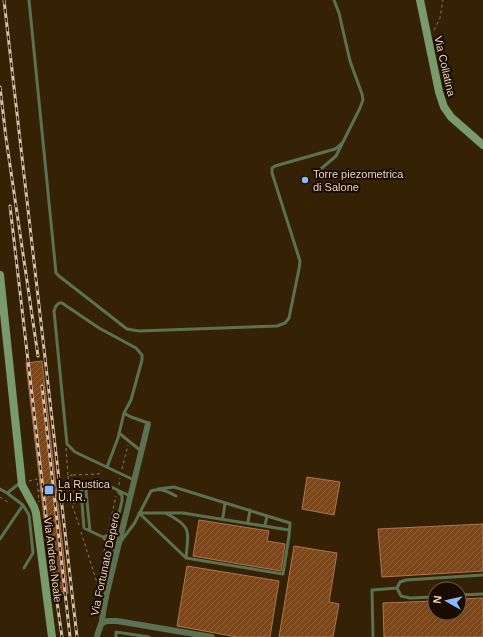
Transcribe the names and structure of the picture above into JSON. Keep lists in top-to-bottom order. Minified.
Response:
{"streets":{"street":["Via Collatina","Via Andrea Noale","Via Fortunato Depero"]},"places":{"other":["Torre piezometrica di Salone"],"transit":["La Rustica U.I.R."]},"north":"left"}
